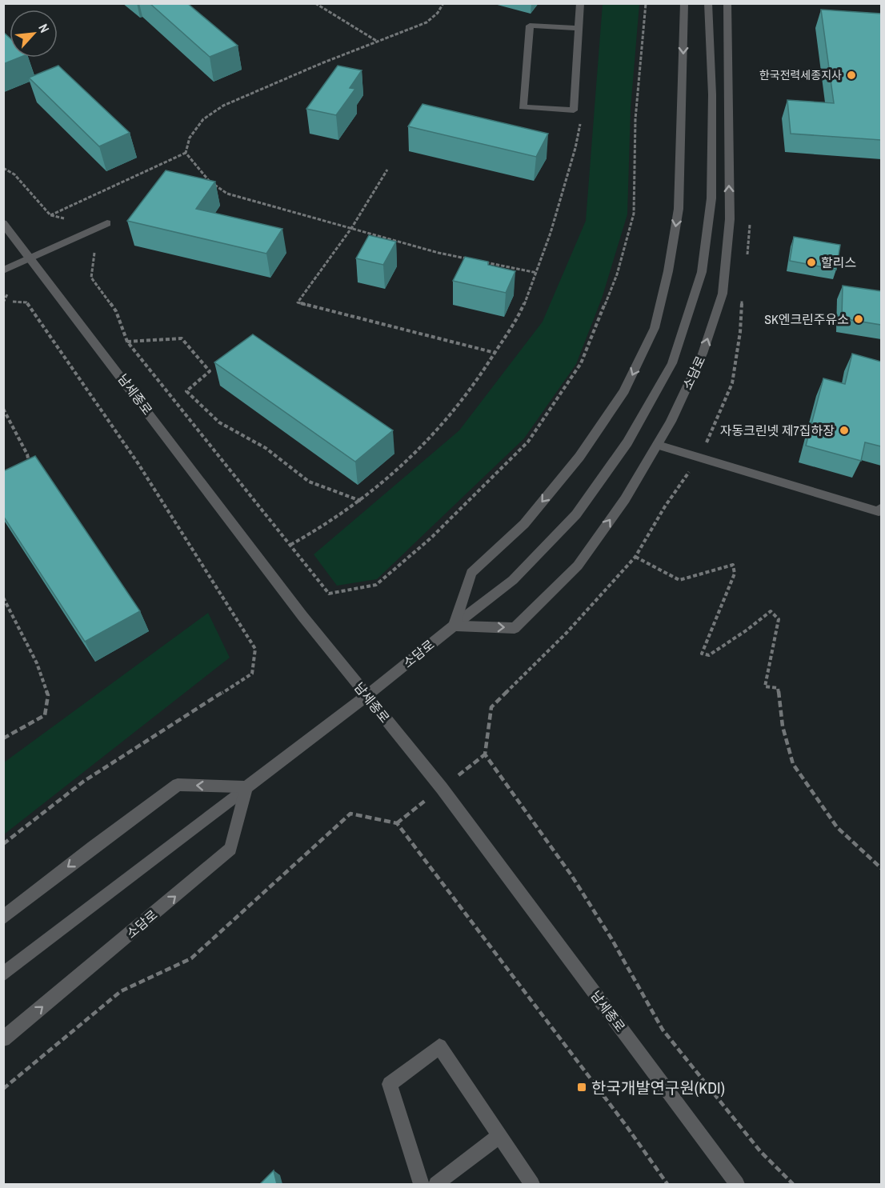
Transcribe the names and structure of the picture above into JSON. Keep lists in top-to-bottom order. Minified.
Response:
{"streets":{"street":["소담로","남세종로"]},"crossings":[["소담로","남세종로"]],"places":{"other":["한국전력세종지사","할리스","SK엔크린주유소","자동크린넷 제7집하장"],"transit":["한국개발연구원(KDI)"]},"north":"top right"}
